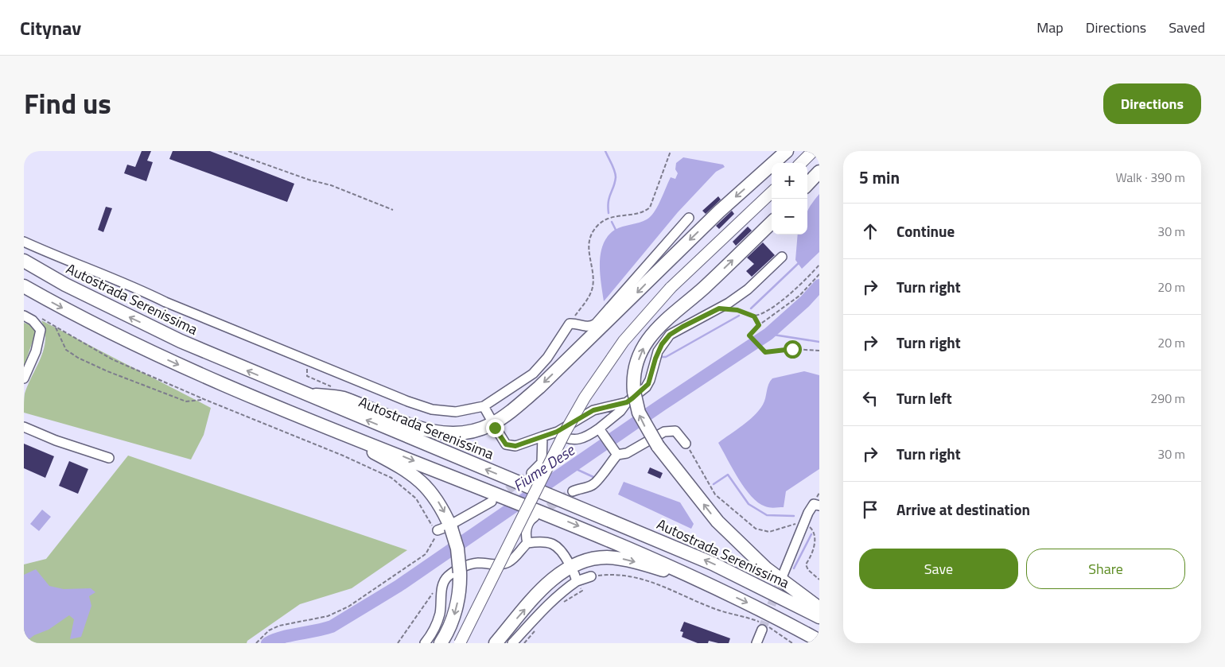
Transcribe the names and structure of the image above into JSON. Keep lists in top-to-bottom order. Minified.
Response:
{"streets":{"highway":["Autostrada Serenissima"]},"water":["Fiume Dese"],"page":{"header":"Citynav","nav":["Map","Directions","Saved"],"title":"Find us","buttons":["Directions",["Save","Share"]],"heading":["5 min","Walk · 390 m"],"map_buttons":["+","−"],"list":[["Continue","30 m"],["Turn right","20 m"],["Turn right","20 m"],["Turn left","290 m"],["Turn right","30 m"],"Arrive at destination"]}}
